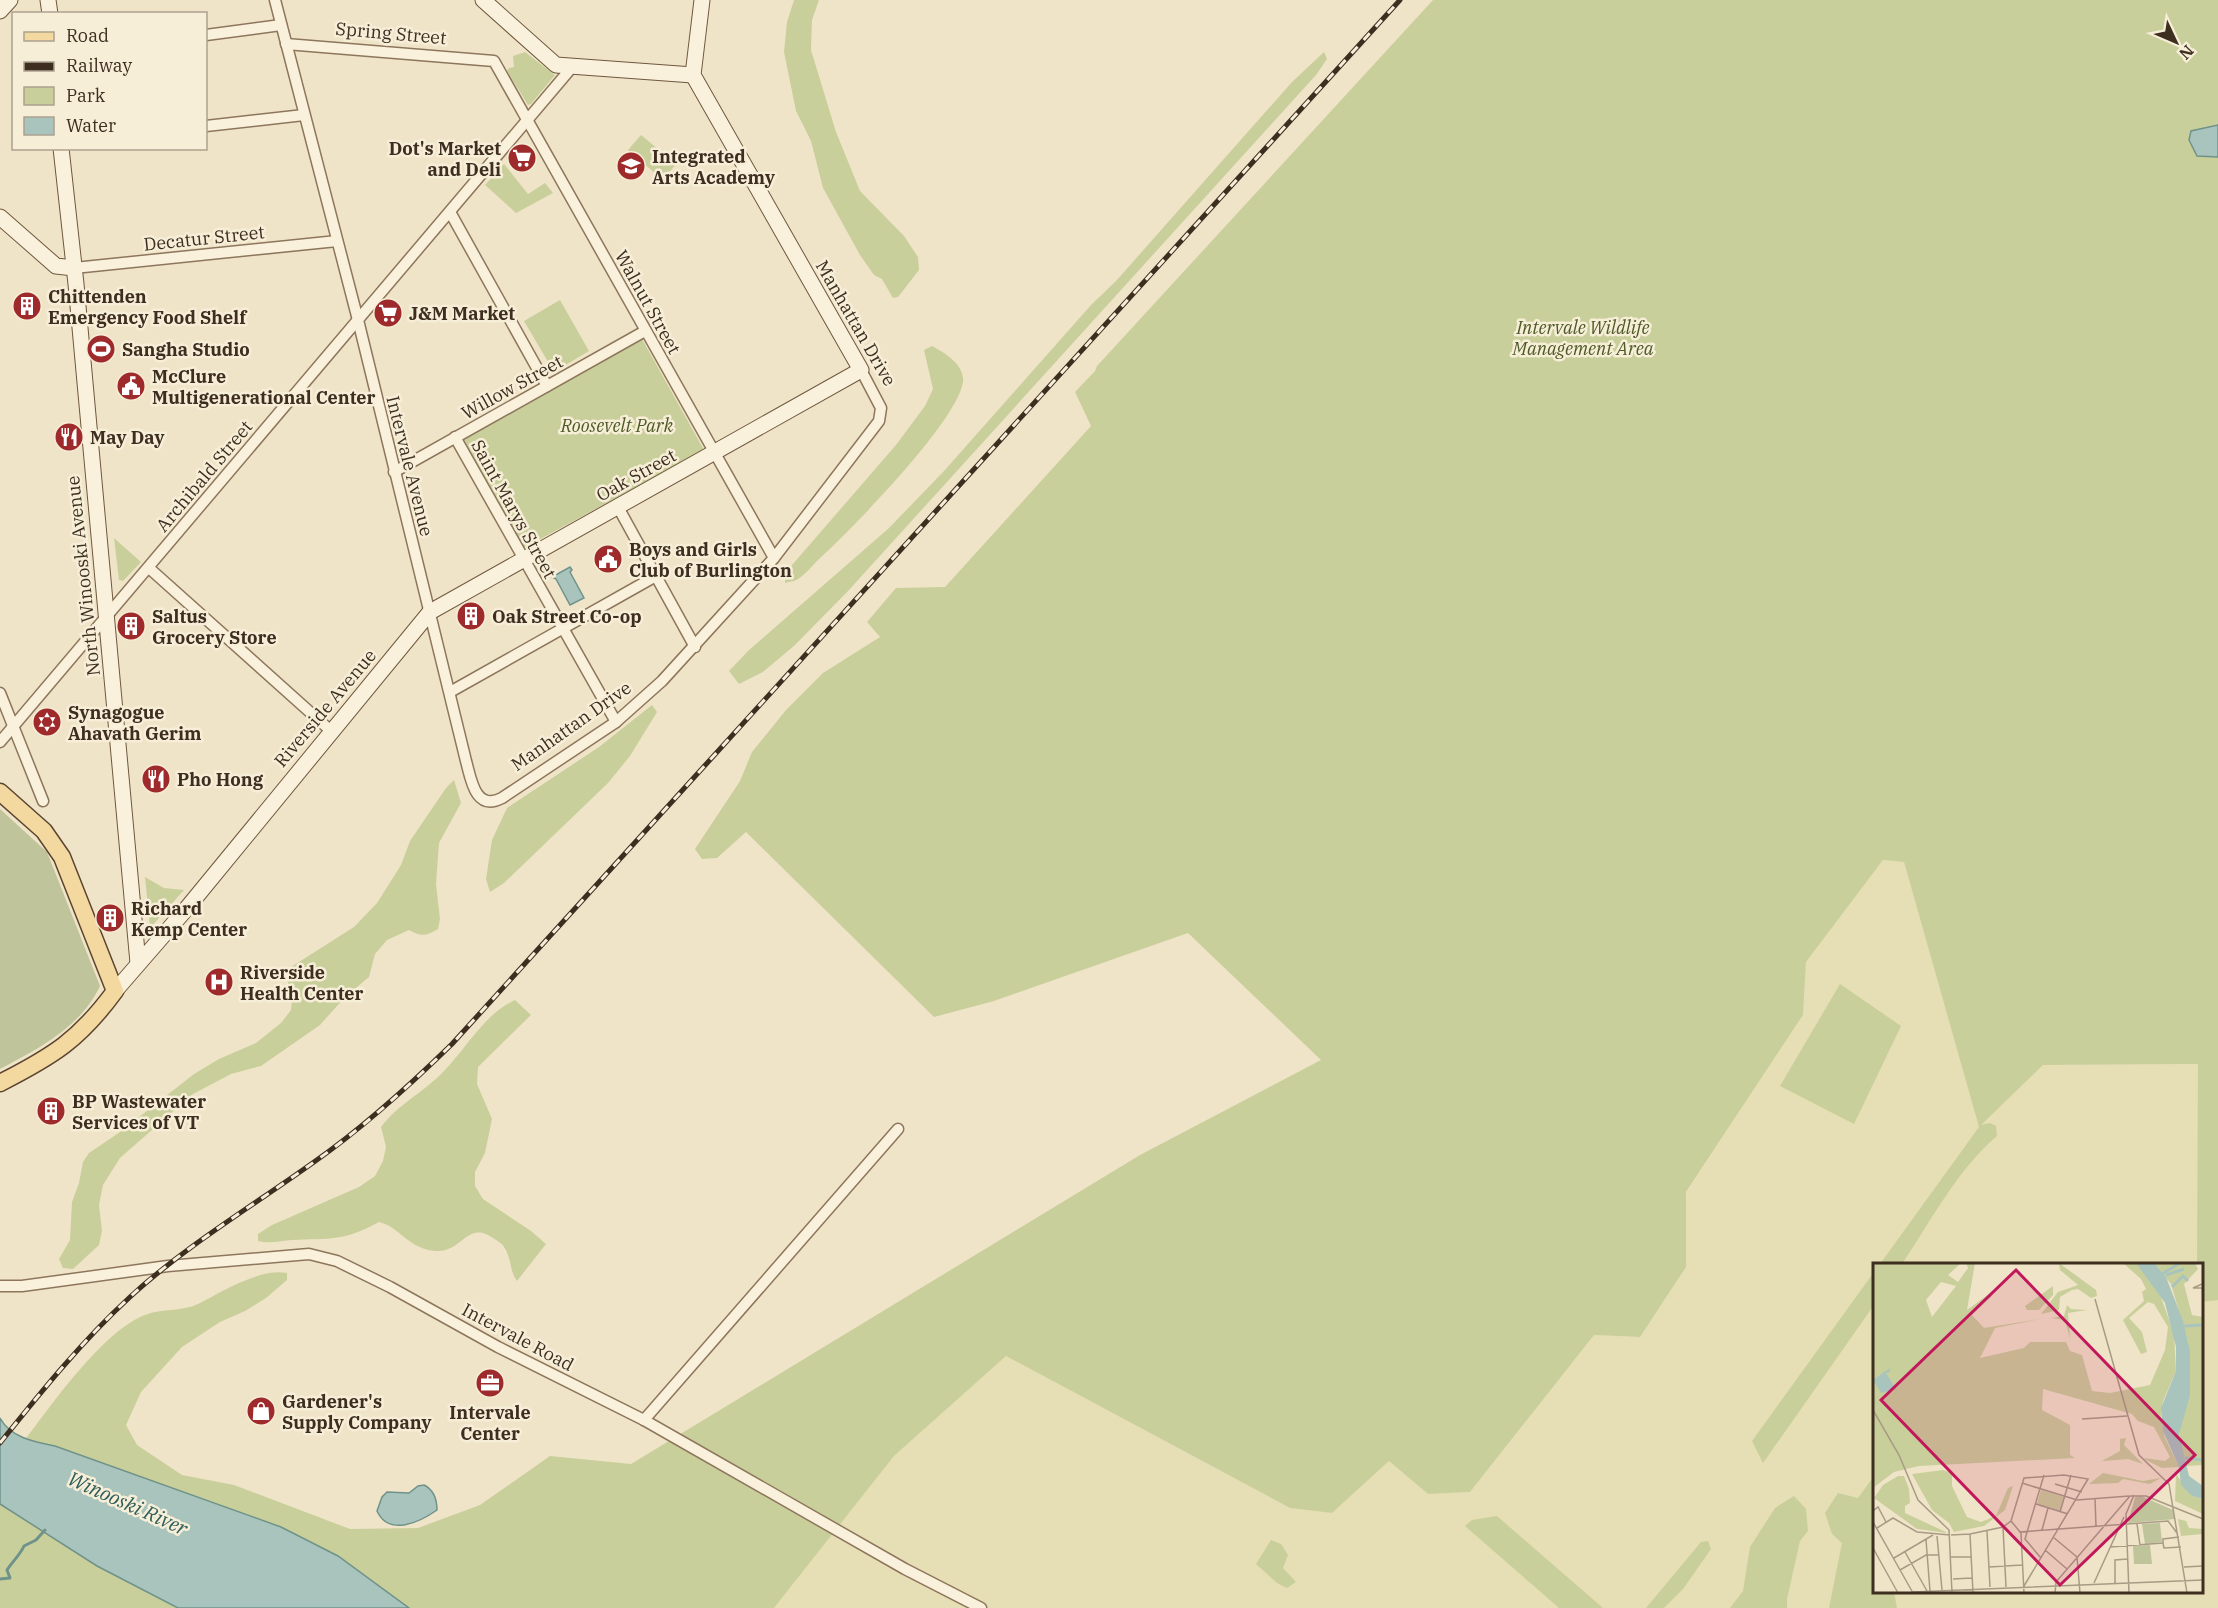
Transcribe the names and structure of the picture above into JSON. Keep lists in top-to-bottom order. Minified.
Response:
{"streets":{"main road":["Riverside Avenue"],"street":["Spring Street","Decatur Street","Walnut Street","Manhattan Drive","Willow Street","Intervale Avenue","Oak Street","Archibald Street","Saint Marys Street","North Winooski Avenue","Intervale Road"]},"crossings":[["Spring Street","Walnut Street"],["Spring Street","Intervale Avenue"],["Decatur Street","Intervale Avenue"],["Decatur Street","North Winooski Avenue"],["Walnut Street","Manhattan Drive"],["Walnut Street","Willow Street"],["Walnut Street","Oak Street"],["Walnut Street","Archibald Street"],["Manhattan Drive","Intervale Avenue"],["Manhattan Drive","Oak Street"],["Manhattan Drive","Saint Marys Street"],["Willow Street","Intervale Avenue"],["Willow Street","Saint Marys Street"],["Intervale Avenue","Oak Street"],["Intervale Avenue","Archibald Street"],["Intervale Avenue","Riverside Avenue"],["Oak Street","Saint Marys Street"],["Oak Street","Riverside Avenue"],["Archibald Street","North Winooski Avenue"],["North Winooski Avenue","Riverside Avenue"]],"water":["Winooski River"],"parks":["Intervale Wildlife Management Area","Roosevelt Park"],"places":{"supermarket":["Dot's Market and Deli","J&M Market"],"school or university":["Integrated Arts Academy"],"building":["Chittenden Emergency Food Shelf","Oak Street Co-op","Saltus Grocery Store","Richard Kemp Center","BP Wastewater Services of VT"],"sports":["Sangha Studio"],"public building":["McClure Multigenerational Center","Boys and Girls Club of Burlington"],"restaurant":["May Day","Pho Hong"],"synagogue":["Synagogue Ahavath Gerim"],"hospital":["Riverside Health Center"],"office":["Intervale Center"],"shop":["Gardener's Supply Company"]},"legend":["Road","Railway","Park","Water"],"north":"bottom right"}
